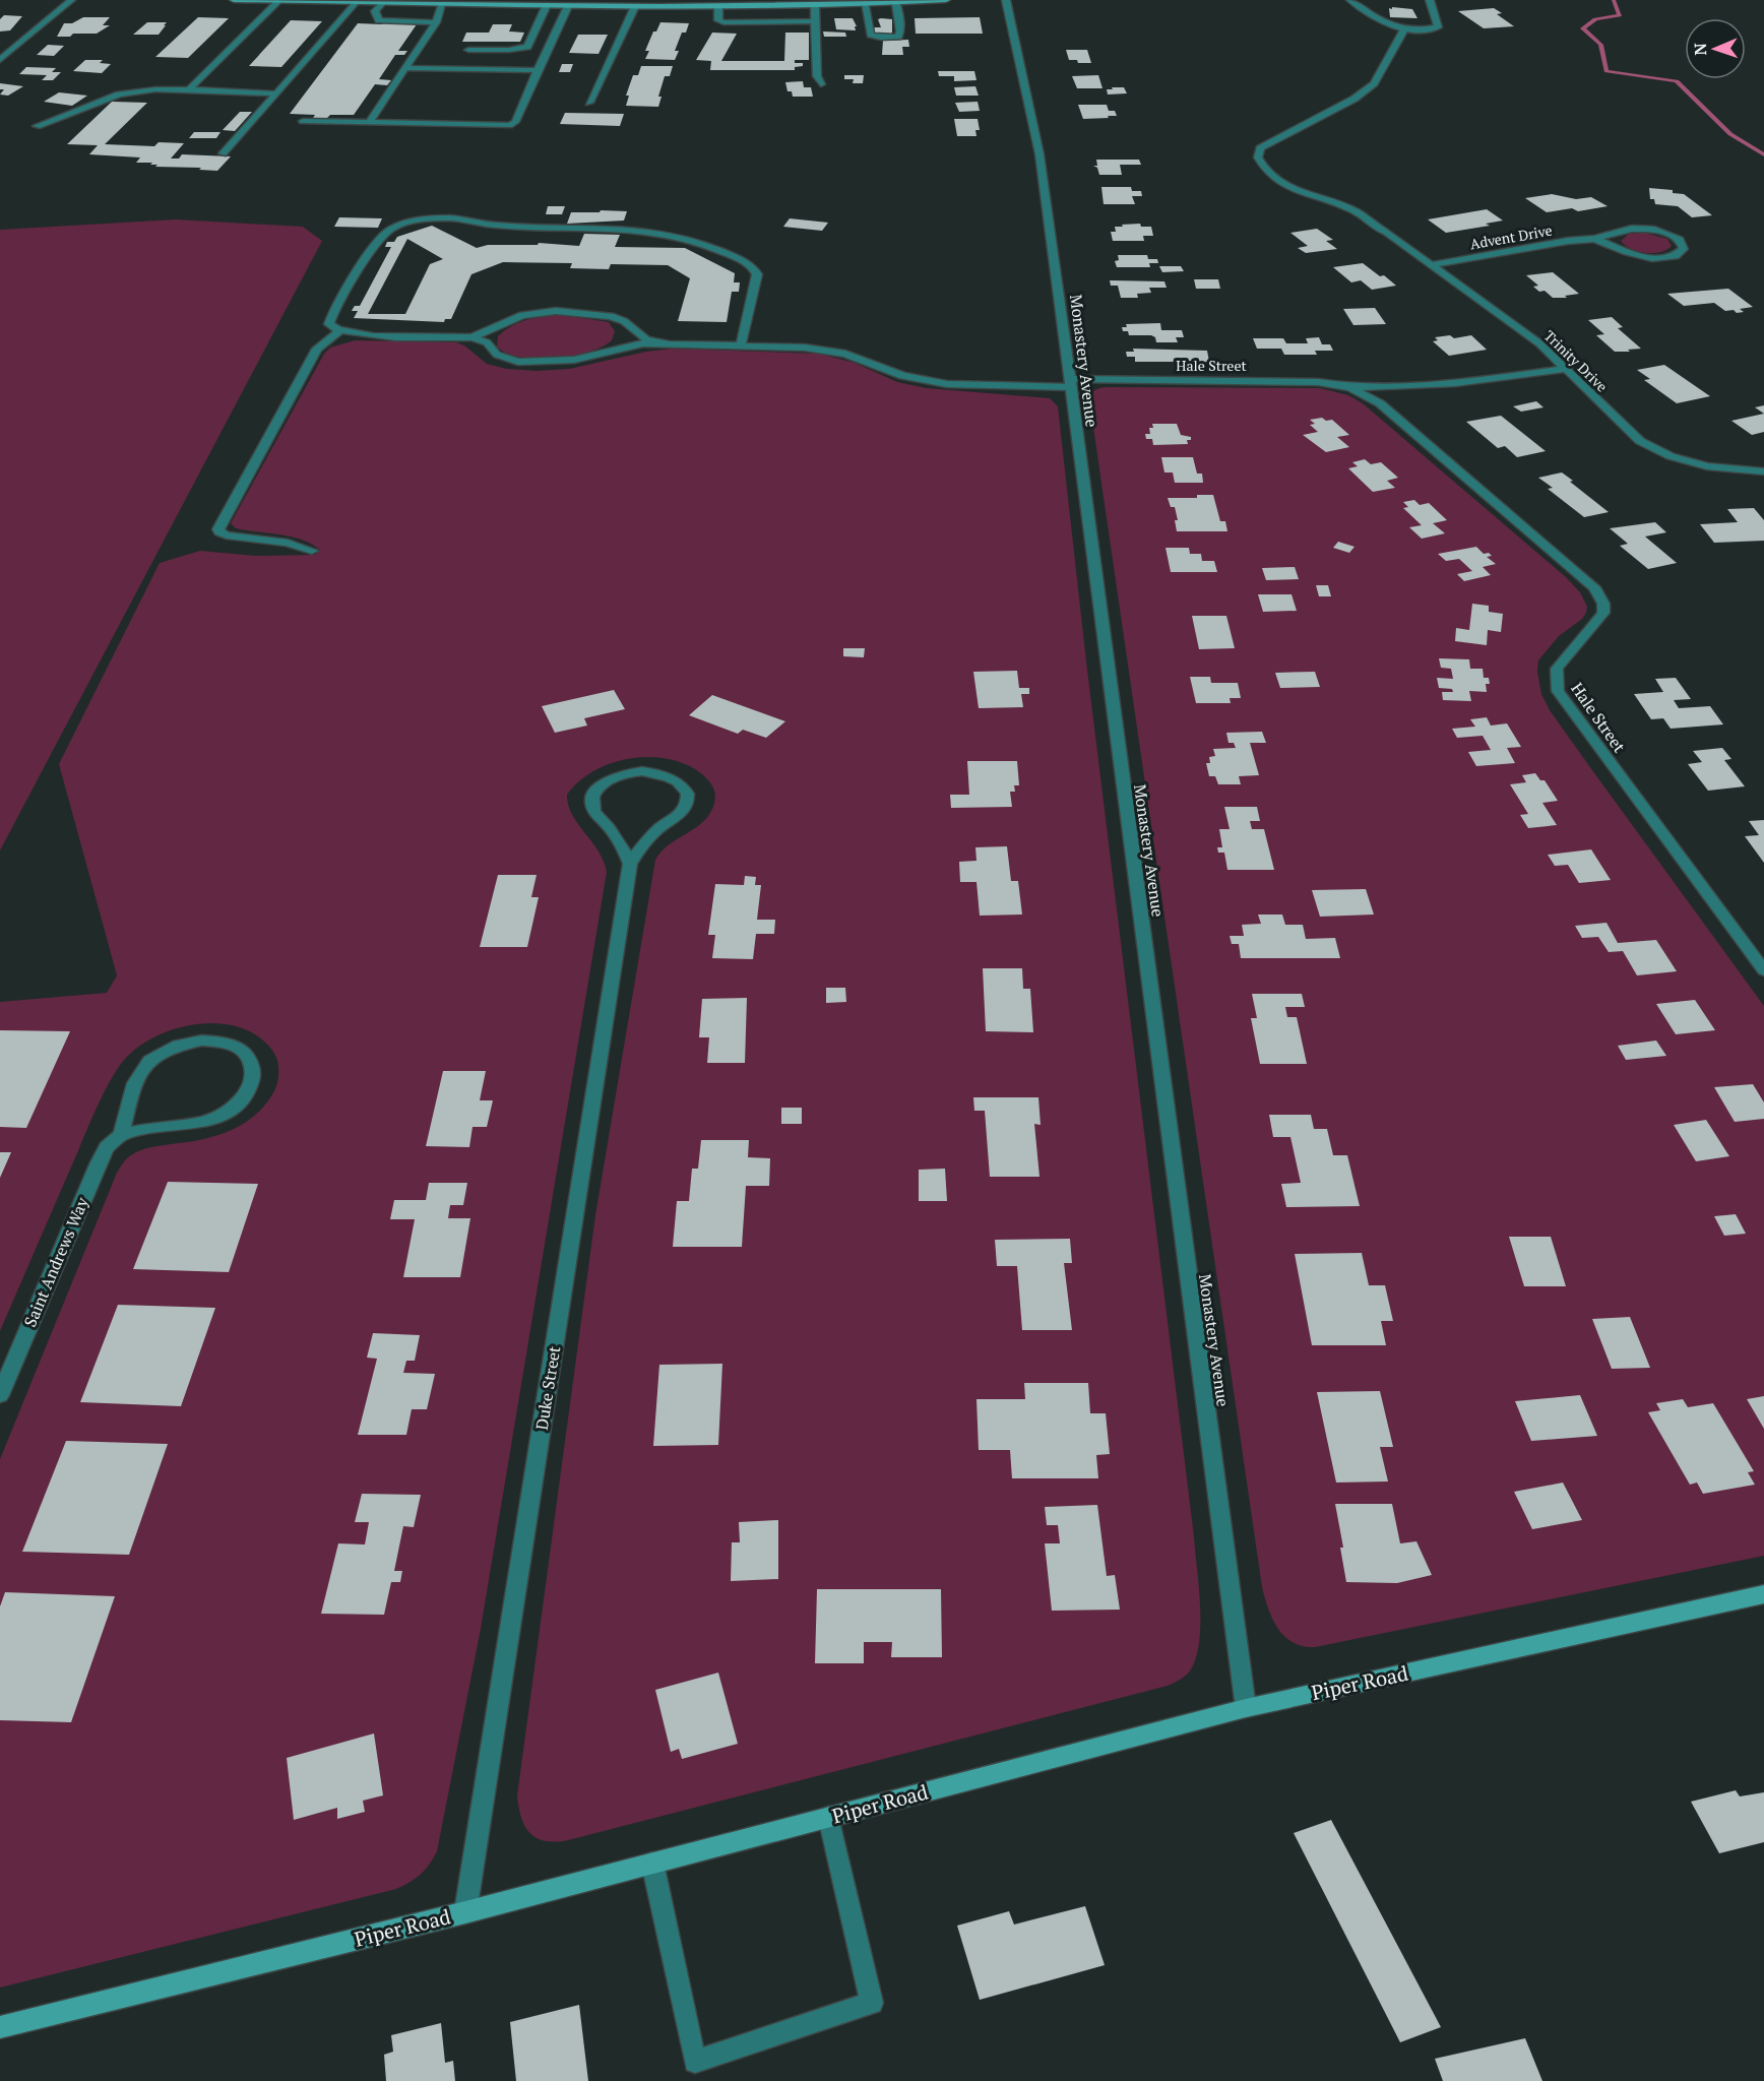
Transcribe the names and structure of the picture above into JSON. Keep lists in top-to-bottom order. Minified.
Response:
{"streets":{"main road":["Piper Road"],"street":["Advent Drive","Monastery Avenue","Trinity Drive","Hale Street","Saint Andrews Way","Duke Street"]},"crossings":[["Advent Drive","Trinity Drive"],["Monastery Avenue","Hale Street"],["Monastery Avenue","Piper Road"],["Trinity Drive","Hale Street"],["Duke Street","Piper Road"]],"north":"left"}
